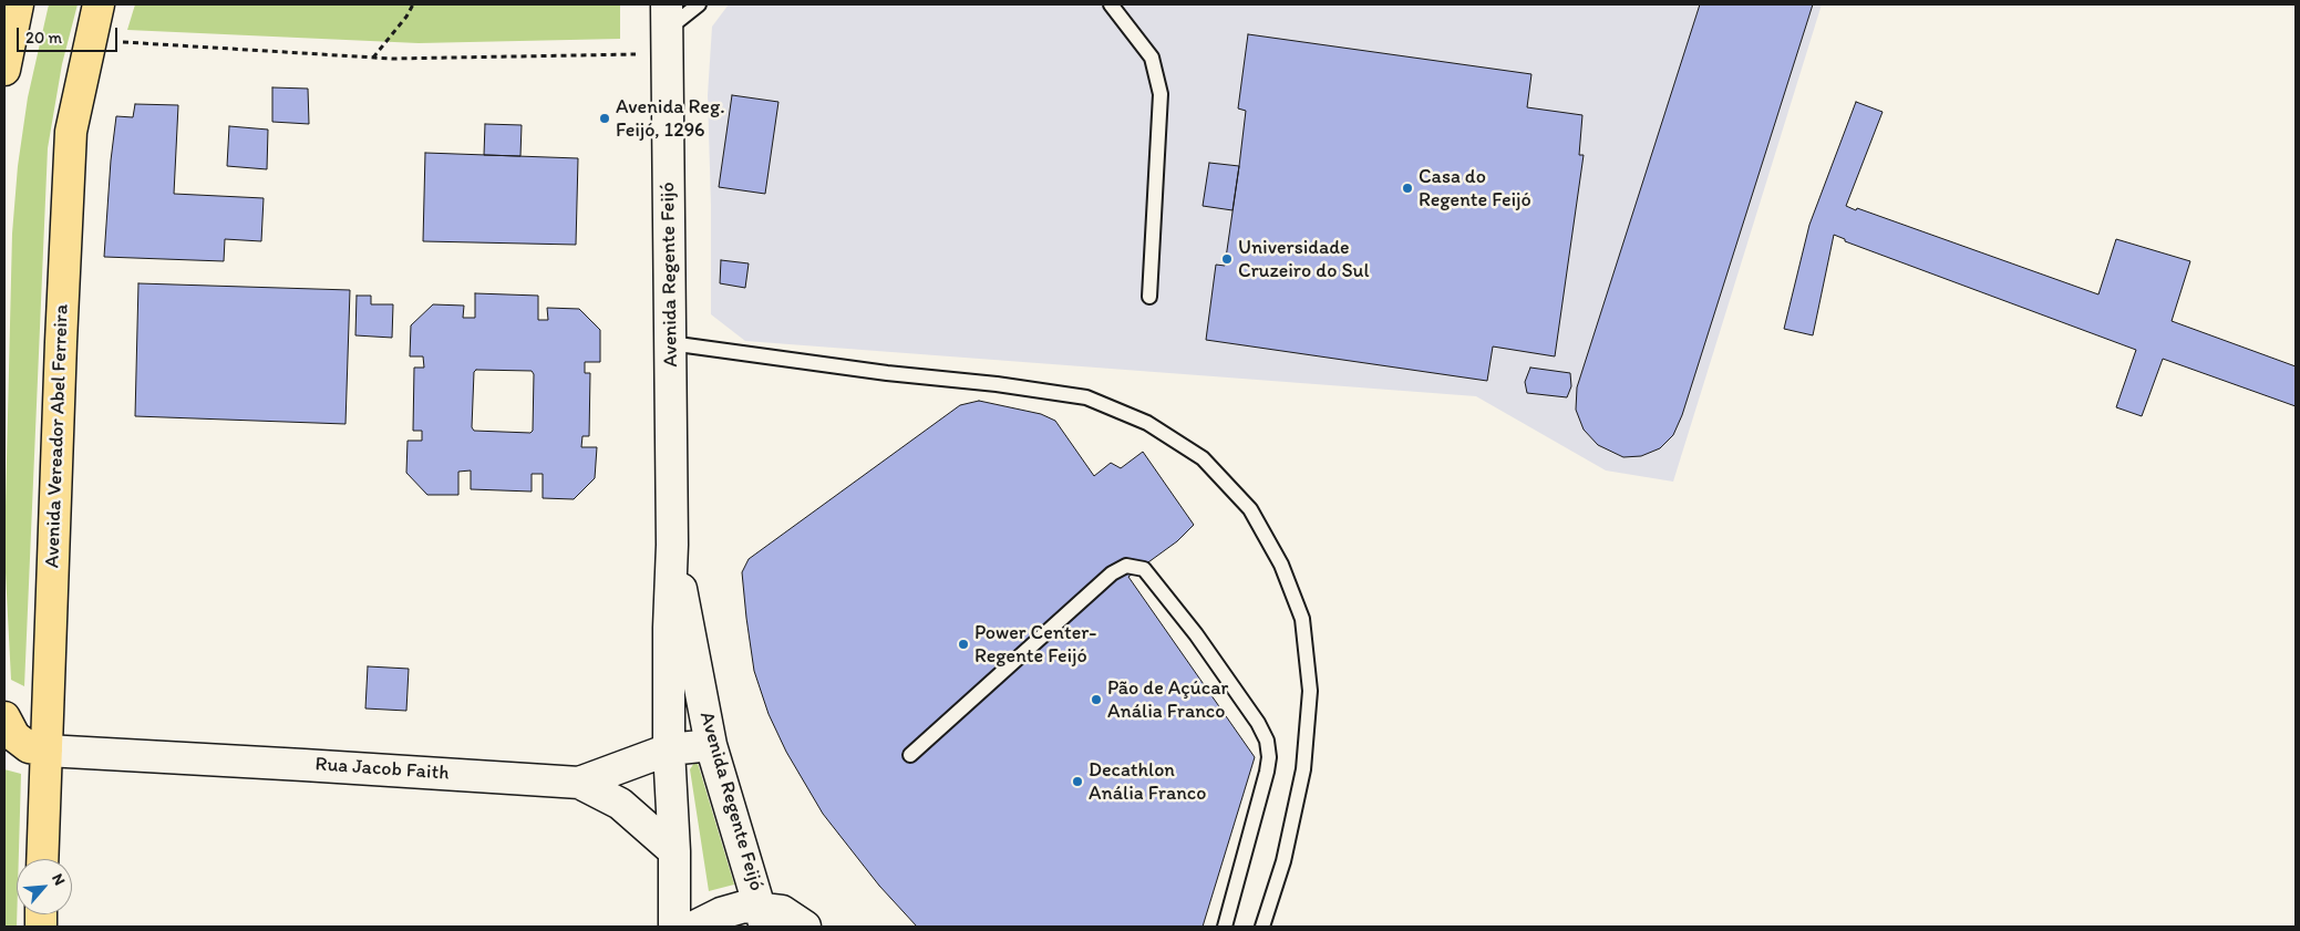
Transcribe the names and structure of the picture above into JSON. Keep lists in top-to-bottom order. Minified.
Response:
{"streets":{"main road":["Avenida Regente Feijó","Avenida Vereador Abel Ferreira","Rua Jacob Faith"]},"crossings":[["Avenida Regente Feijó","Rua Jacob Faith"],["Avenida Vereador Abel Ferreira","Rua Jacob Faith"]],"places":["Avenida Reg. Feijó, 1296","Casa do Regente Feijó","Universidade Cruzeiro do Sul","Power Center- Regente Feijó","Pão de Açúcar Anália Franco","Decathlon Anália Franco"],"scale_bar":"20 m","north":"top right"}
